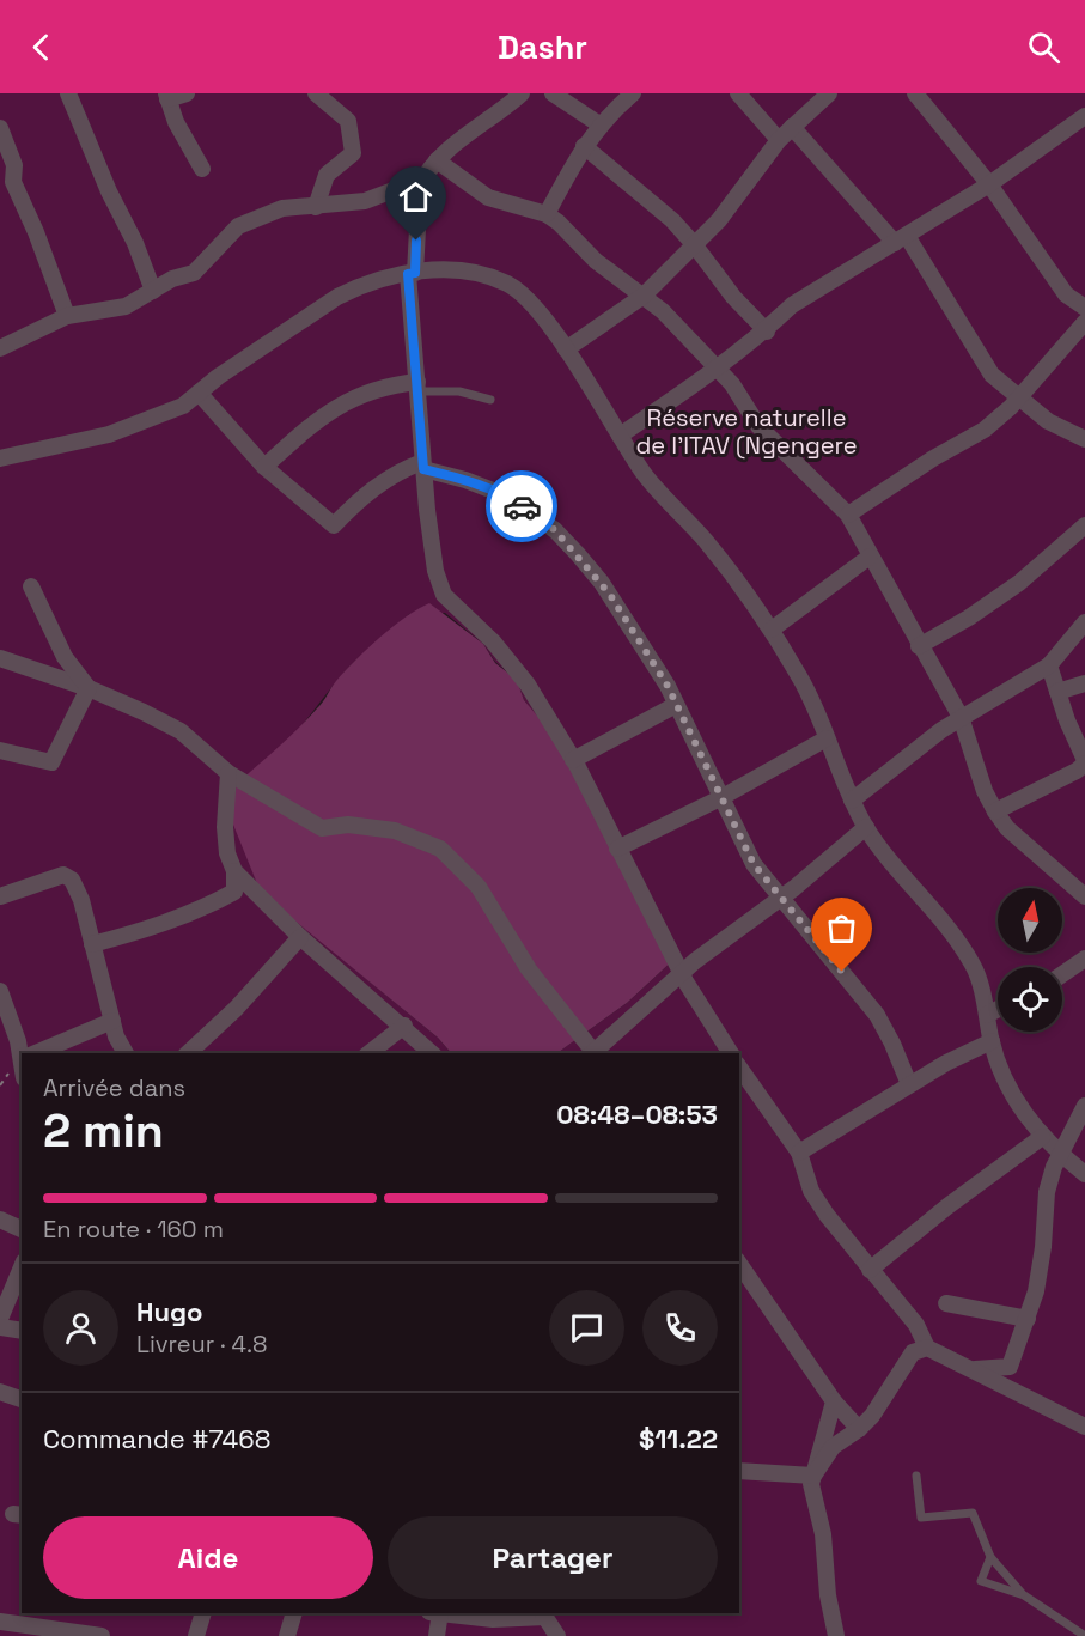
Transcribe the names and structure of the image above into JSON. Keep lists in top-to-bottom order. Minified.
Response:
{"parks":["Réserve naturelle de l'ITAV (Ngengere"],"north":"top","page":{"header":"Dashr","heading":["2 min","Arrivée dans","08:48–08:53"],"panel":["Hugo","Livreur · 4.8","Commande #7468","$11.22"],"bar":"En route · 160 m","buttons":["Aide","Partager"]}}
